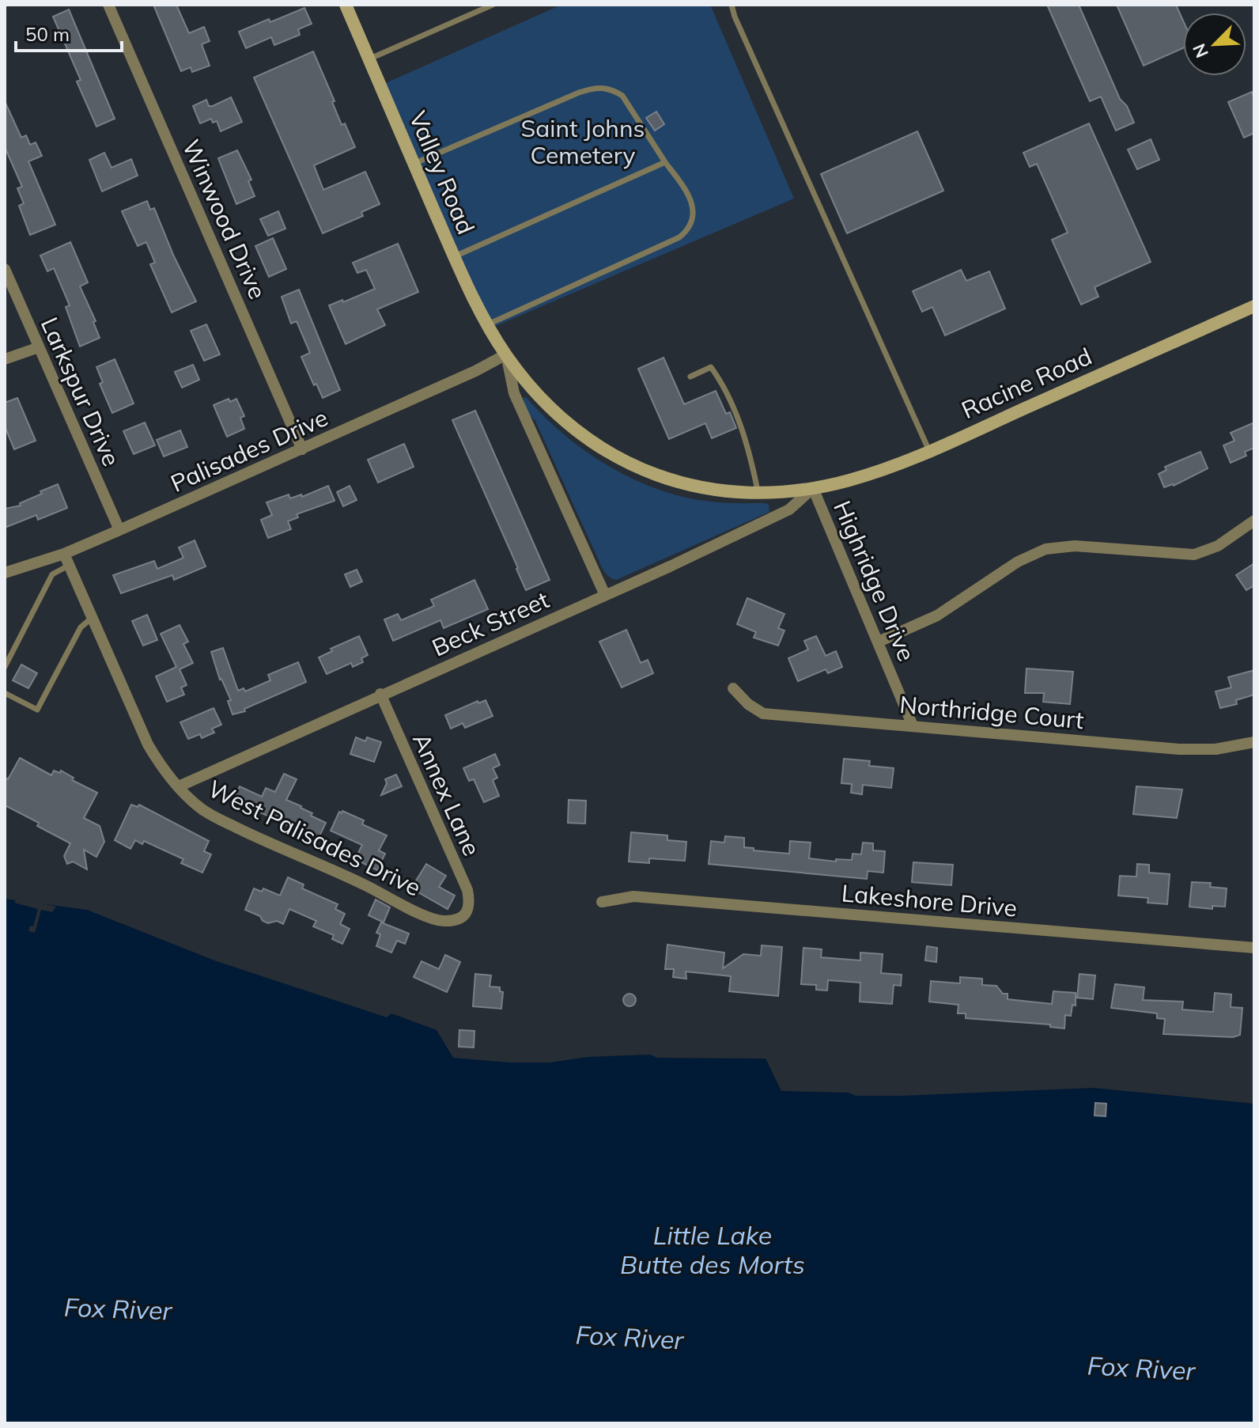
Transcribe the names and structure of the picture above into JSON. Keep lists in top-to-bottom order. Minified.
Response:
{"streets":{"main road":["Valley Road","Racine Road"],"street":["Winwood Drive","Larkspur Drive","Palisades Drive","Highridge Drive","Beck Street","Northridge Court","Annex Lane","West Palisades Drive","Lakeshore Drive"]},"crossings":[["Valley Road","Racine Road"],["Valley Road","Palisades Drive"],["Valley Road","Highridge Drive"],["Valley Road","Beck Street"],["Winwood Drive","Palisades Drive"],["Racine Road","Highridge Drive"],["Racine Road","Beck Street"],["Larkspur Drive","Palisades Drive"],["Palisades Drive","West Palisades Drive"],["Highridge Drive","Beck Street"],["Highridge Drive","Northridge Court"],["Beck Street","Annex Lane"],["Beck Street","West Palisades Drive"],["Annex Lane","West Palisades Drive"]],"water":["Little Lake Butte des Morts","Fox River"],"parks":["Saint Johns Cemetery"],"scale_bar":"50 m","north":"bottom left"}
